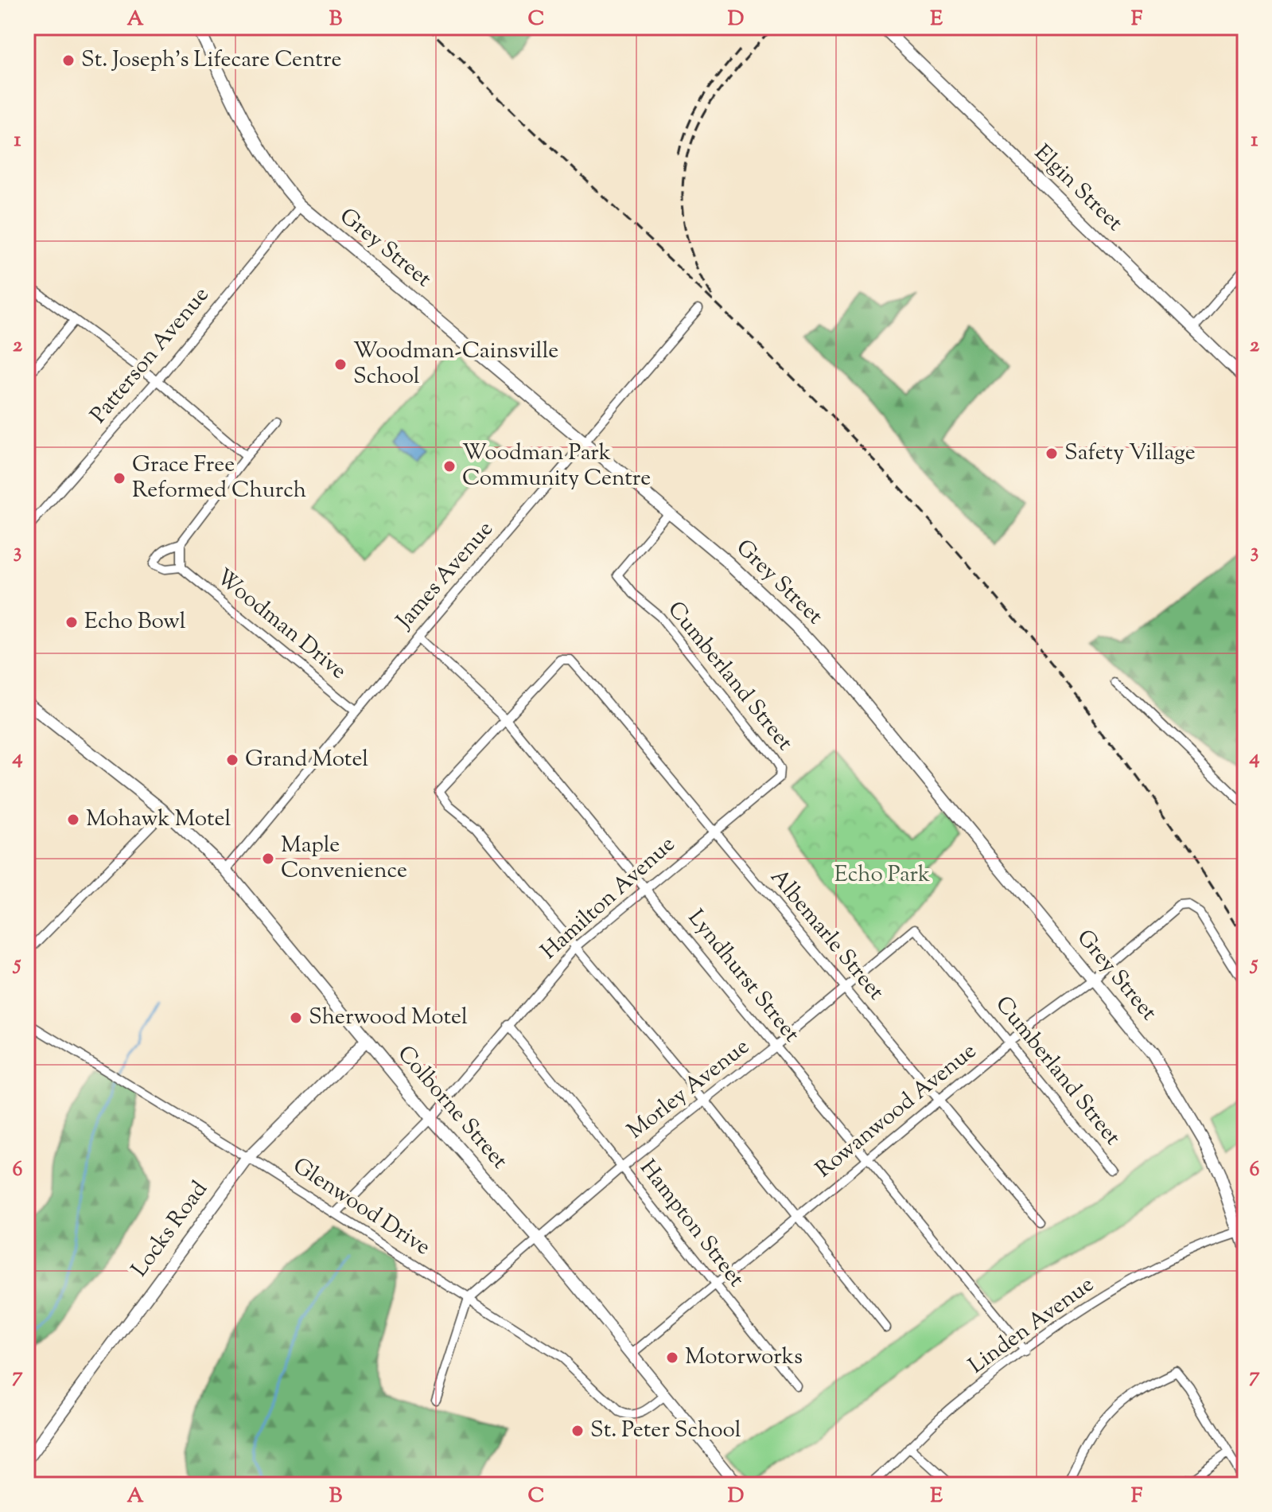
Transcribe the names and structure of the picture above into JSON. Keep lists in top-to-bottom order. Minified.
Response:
{"streets":{"street":["Elgin Street","Grey Street","Patterson Avenue","James Avenue","Woodman Drive","Cumberland Street","Hamilton Avenue","Albemarle Street","Lyndhurst Street","Morley Avenue","Colborne Street","Rowanwood Avenue","Glenwood Drive","Hampton Street","Locks Road","Linden Avenue"]},"crossings":[["Grey Street","Patterson Avenue"],["Grey Street","James Avenue"],["Grey Street","Cumberland Street"],["Grey Street","Rowanwood Avenue"],["Grey Street","Linden Avenue"],["James Avenue","Woodman Drive"],["James Avenue","Lyndhurst Street"],["James Avenue","Colborne Street"],["Cumberland Street","Hamilton Avenue"],["Cumberland Street","Morley Avenue"],["Cumberland Street","Rowanwood Avenue"],["Hamilton Avenue","Albemarle Street"],["Hamilton Avenue","Lyndhurst Street"],["Hamilton Avenue","Colborne Street"],["Hamilton Avenue","Glenwood Drive"],["Hamilton Avenue","Hampton Street"],["Albemarle Street","Lyndhurst Street"],["Albemarle Street","Morley Avenue"],["Albemarle Street","Rowanwood Avenue"],["Lyndhurst Street","Morley Avenue"],["Lyndhurst Street","Rowanwood Avenue"],["Lyndhurst Street","Linden Avenue"],["Morley Avenue","Colborne Street"],["Morley Avenue","Glenwood Drive"],["Morley Avenue","Hampton Street"],["Colborne Street","Rowanwood Avenue"],["Colborne Street","Glenwood Drive"],["Colborne Street","Locks Road"],["Rowanwood Avenue","Hampton Street"],["Glenwood Drive","Locks Road"]],"parks":["Echo Park"],"places":["St. Joseph's Lifecare Centre","Woodman-Cainsville School","Safety Village","Woodman Park Community Centre","Grace Free Reformed Church","Echo Bowl","Grand Motel","Mohawk Motel","Maple Convenience","Sherwood Motel","Motorworks","St. Peter School"],"grid":{"columns":["A","B","C","D","E","F"],"rows":["1","2","3","4","5","6","7"]}}
